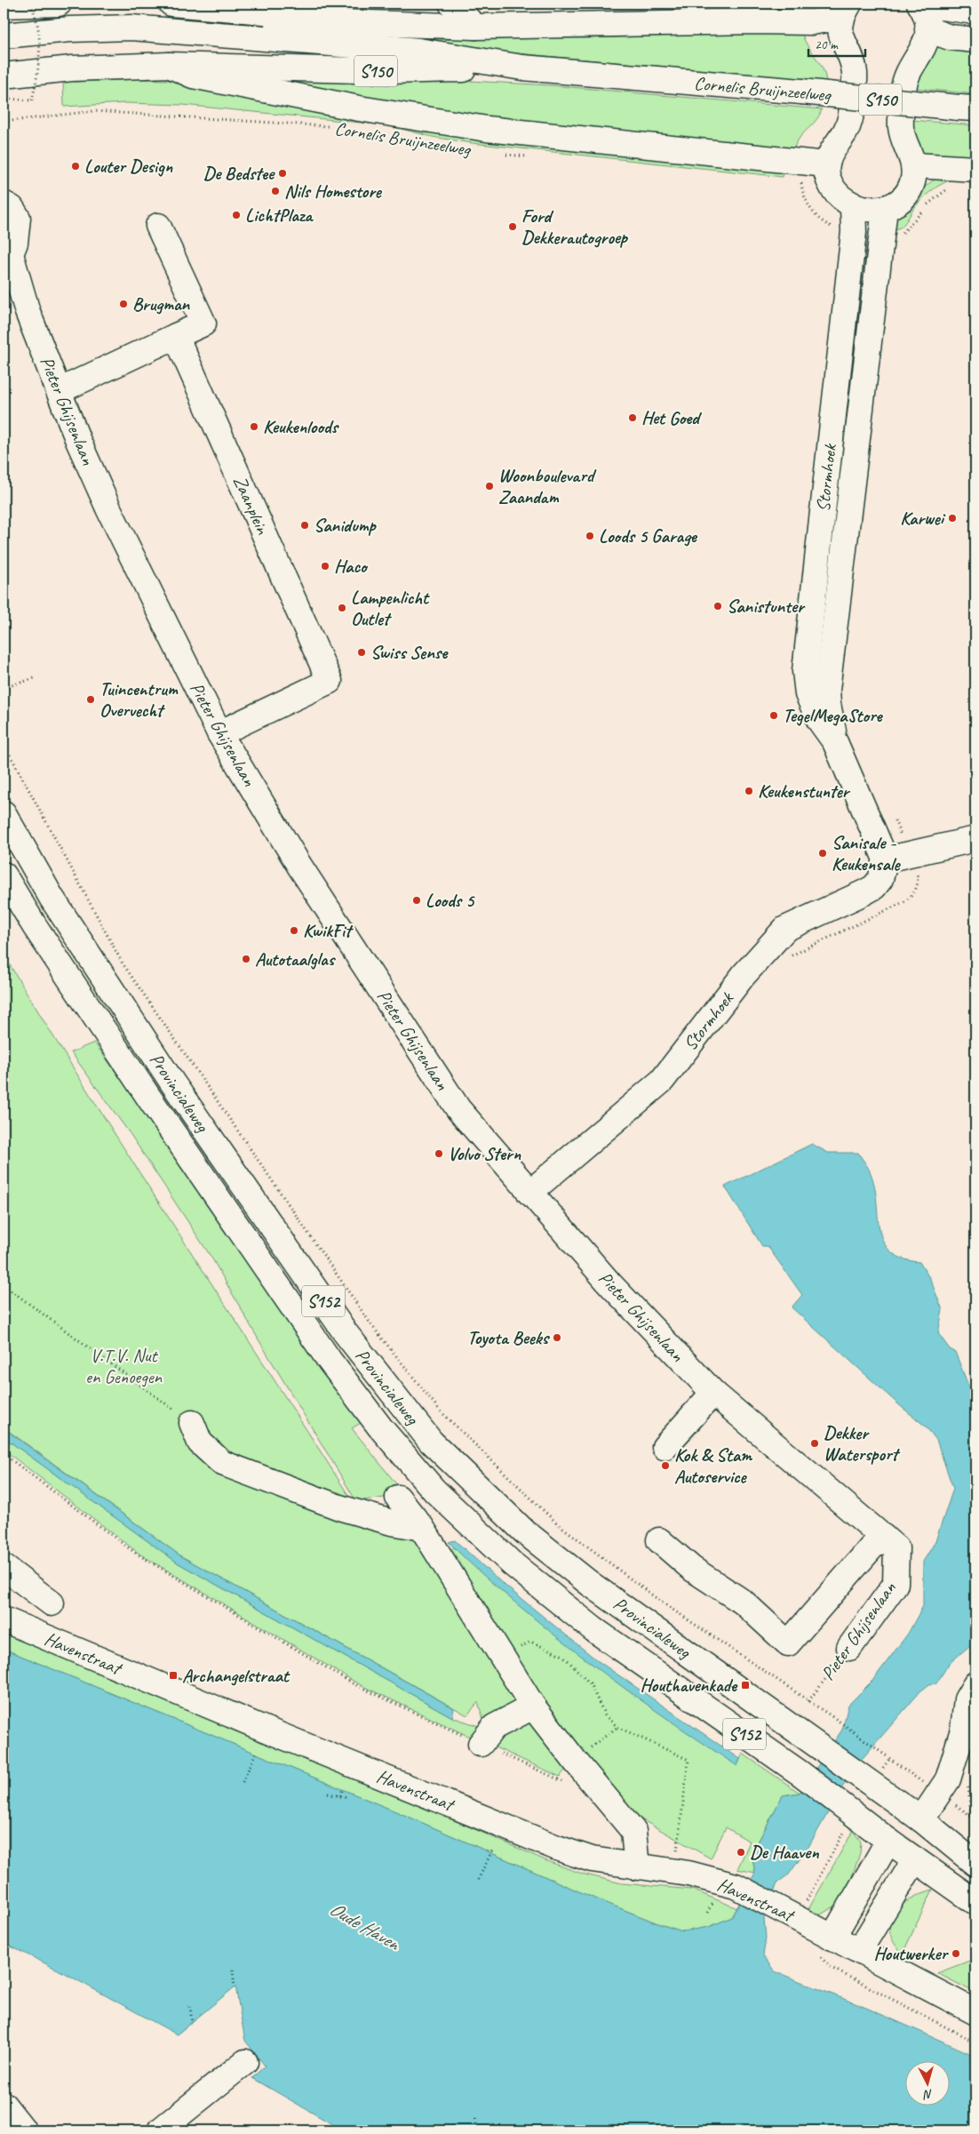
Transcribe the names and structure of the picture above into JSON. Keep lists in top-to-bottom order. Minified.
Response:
{"streets":{"street":["S150","Cornelis Bruijnzeelweg","Pieter Ghijsenlaan","Stormhoek","Zaanplein","Provincialeweg","S152","Havenstraat"]},"crossings":[["Pieter Ghijsenlaan","Stormhoek"],["Pieter Ghijsenlaan","Zaanplein"],["Pieter Ghijsenlaan","Provincialeweg"]],"water":["Oude Haven"],"parks":["V.T.V. Nut en Genoegen"],"places":{"other":["Louter Design","De Bedstee","Nils Homestore","LichtPlaza","Ford Dekkerautogroep","Brugman","Het Goed","Keukenloods","Woonboulevard Zaandam","Karwei","Sanidump","Loods 5 Garage","Haco","Sanistunter","Lampenlicht Outlet","Swiss Sense","Tuincentrum Overvecht","TegelMegaStore","Keukenstunter","Sanisale - Keukensale","Loods 5","KwikFit","Autotaalglas","Volvo Stern","Toyota Beeks","Dekker Watersport","Kok & Stam Autoservice","De Haaven","Houtwerker"],"transit":["Archangelstraat","Houthavenkade"]},"scale_bar":"20 m","north":"bottom"}
